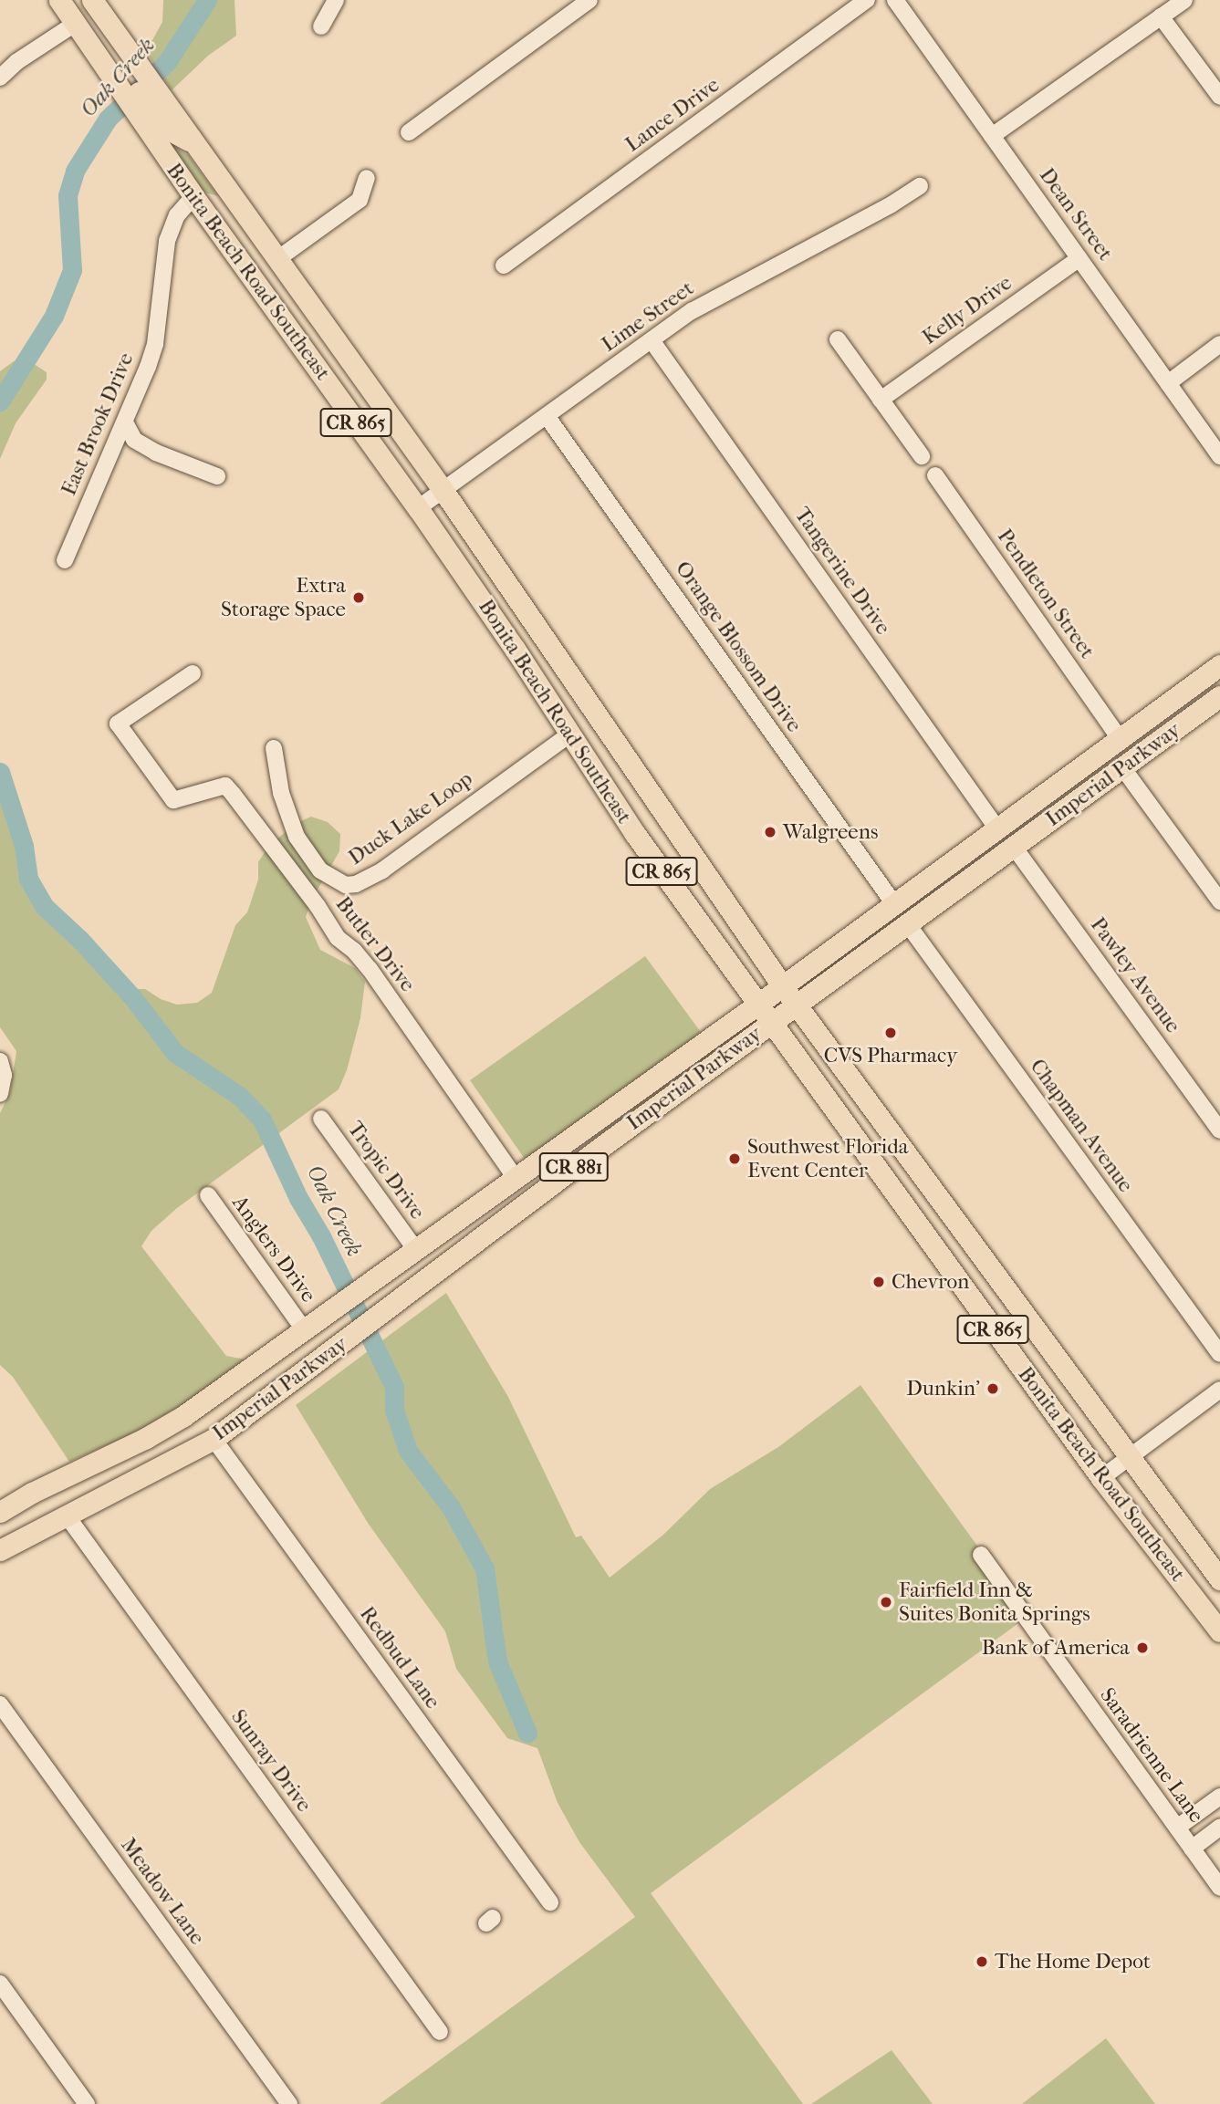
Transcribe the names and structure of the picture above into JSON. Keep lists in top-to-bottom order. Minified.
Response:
{"streets":{"main road":["Bonita Beach Road Southeast","CR 865","Imperial Parkway","CR 881"],"street":["Lance Drive","Dean Street","Kelly Drive","Lime Street","East Brook Drive","Tangerine Drive","Pendleton Street","Orange Blossom Drive","Duck Lake Loop","Butler Drive","Pawley Avenue","Chapman Avenue","Tropic Drive","Anglers Drive","Redbud Lane","Saradrienne Lane","Sunray Drive","Meadow Lane"]},"crossings":[["Dean Street","Kelly Drive"],["Bonita Beach Road Southeast","Lime Street"],["Bonita Beach Road Southeast","East Brook Drive"],["Bonita Beach Road Southeast","Imperial Parkway"],["Bonita Beach Road Southeast","Duck Lake Loop"],["Lime Street","Tangerine Drive"],["Lime Street","Orange Blossom Drive"],["Tangerine Drive","Imperial Parkway"],["Pendleton Street","Imperial Parkway"],["Orange Blossom Drive","Imperial Parkway"],["Imperial Parkway","Butler Drive"],["Imperial Parkway","Pawley Avenue"],["Imperial Parkway","Chapman Avenue"],["Imperial Parkway","Tropic Drive"],["Imperial Parkway","Anglers Drive"],["Imperial Parkway","Redbud Lane"],["Imperial Parkway","Sunray Drive"]],"water":["Oak Creek"],"places":["Extra Storage Space","Walgreens","CVS Pharmacy","Southwest Florida Event Center","Chevron","Dunkin'","Fairfield Inn & Suites Bonita Springs","Bank of America","The Home Depot"]}
